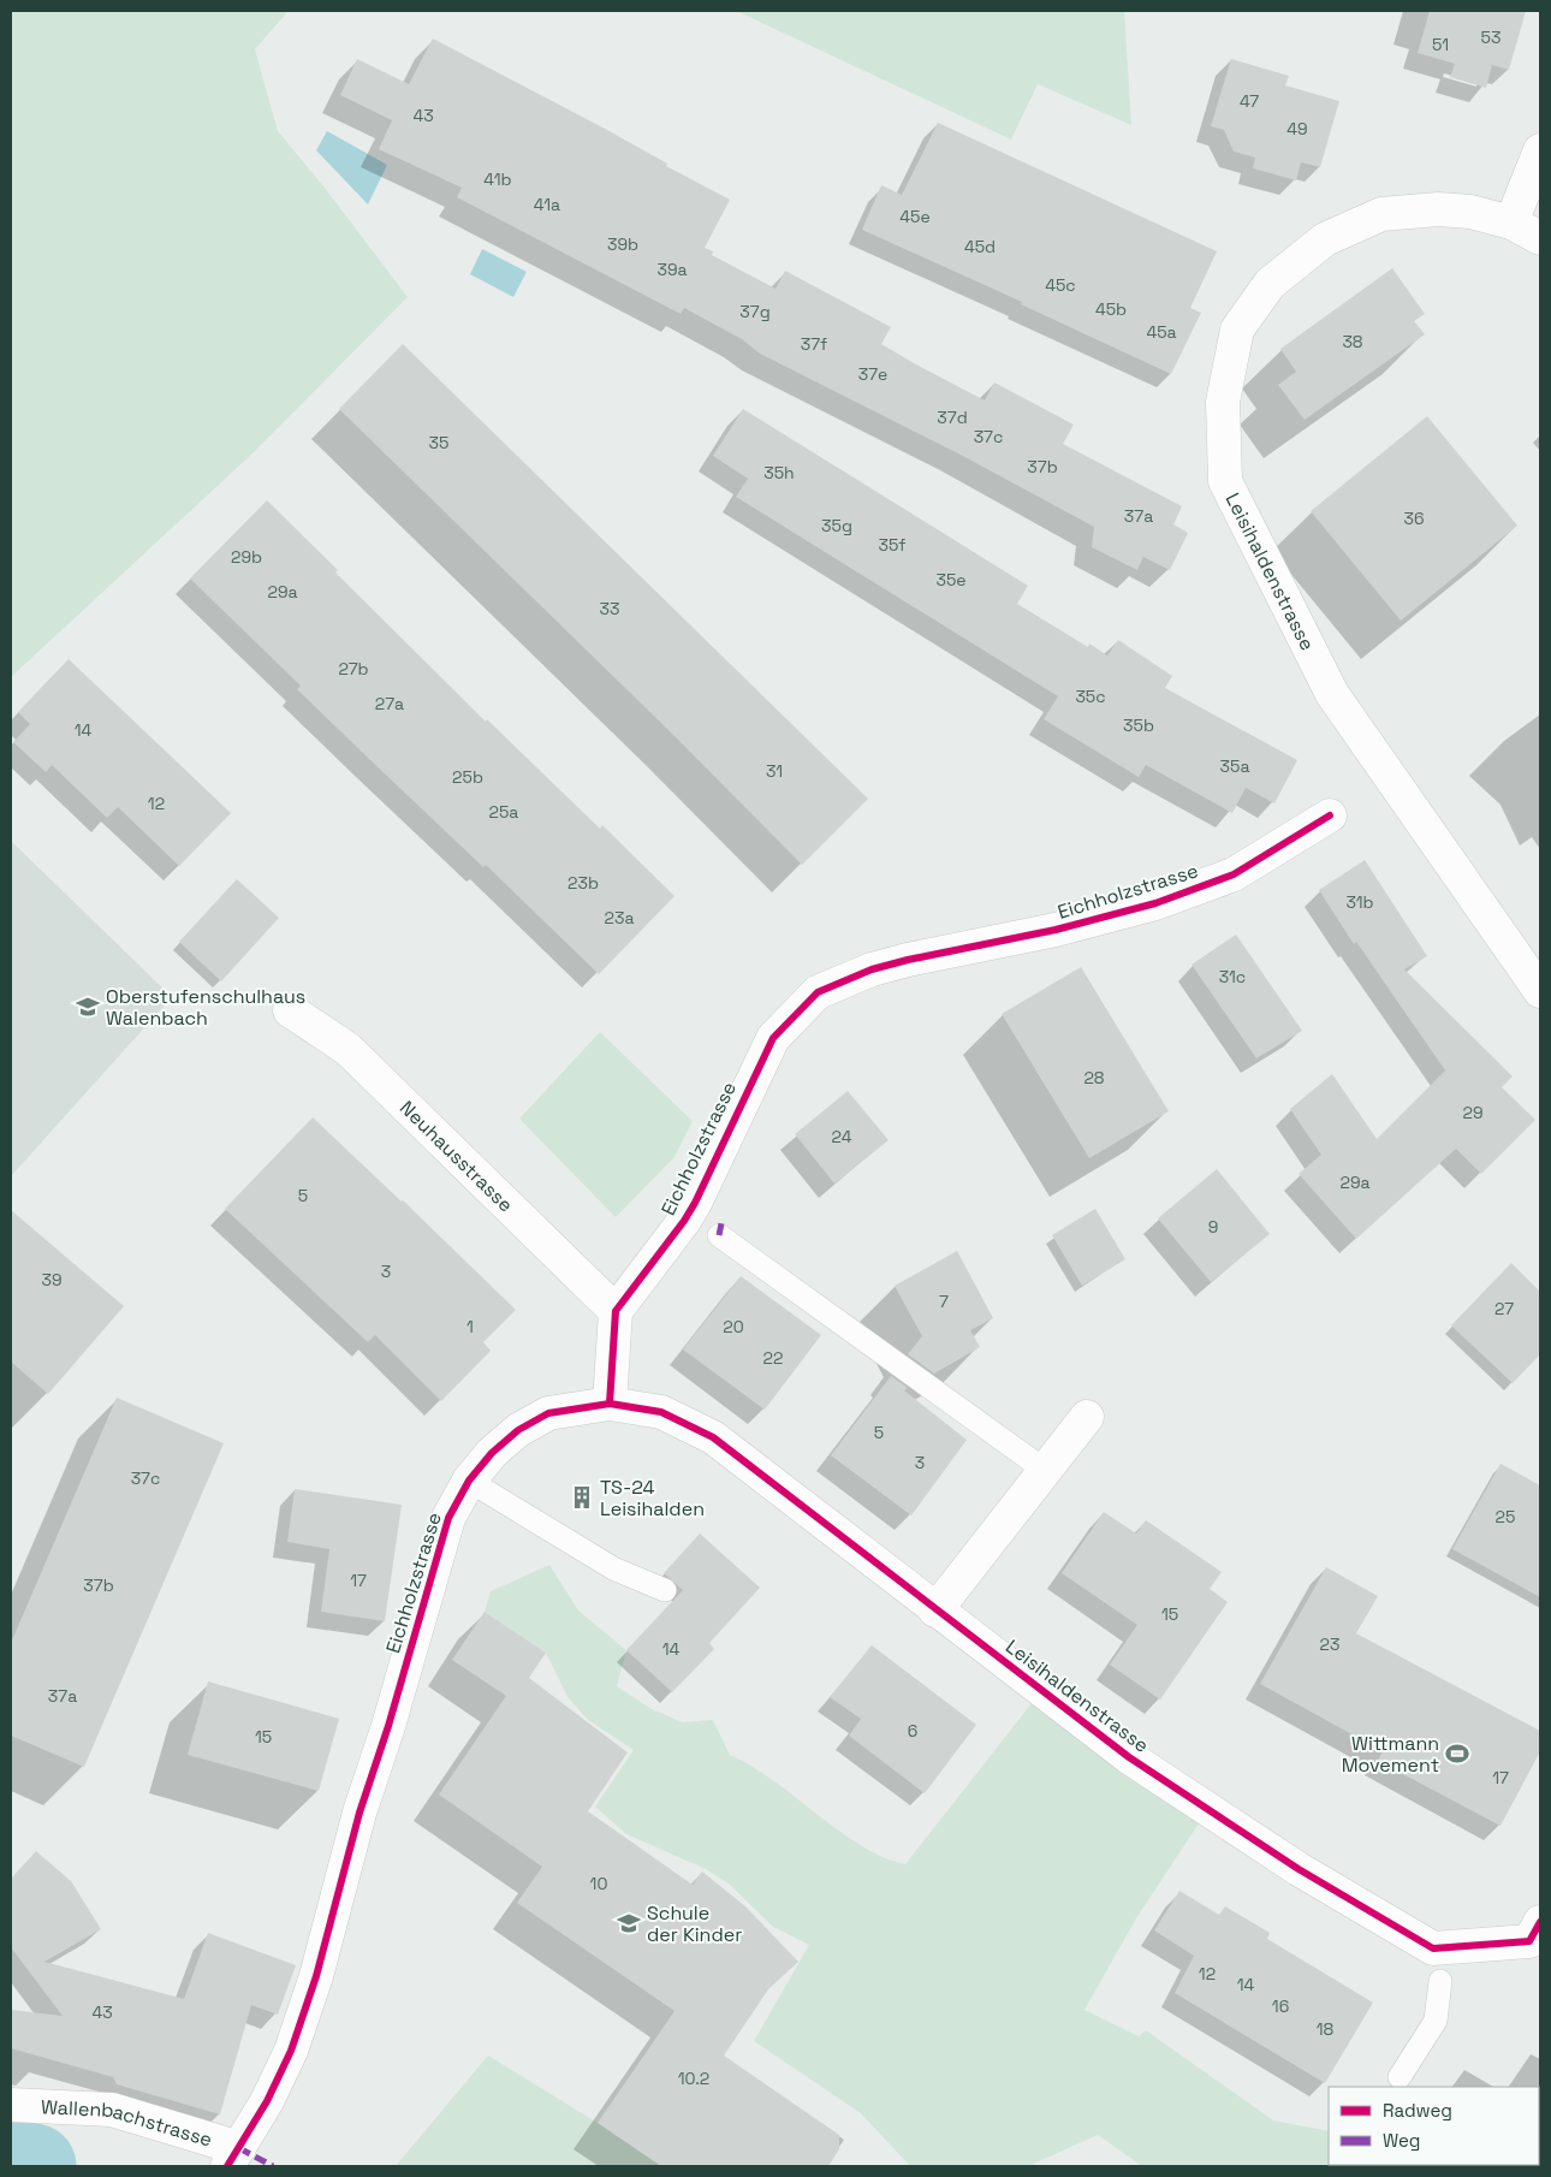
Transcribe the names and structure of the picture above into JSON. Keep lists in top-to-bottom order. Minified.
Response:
{"streets":{"street":["Leisihaldenstrasse","Eichholzstrasse","Neuhausstrasse","Wallenbachstrasse"]},"crossings":[["Leisihaldenstrasse","Eichholzstrasse"],["Eichholzstrasse","Neuhausstrasse"],["Eichholzstrasse","Wallenbachstrasse"]],"places":{"school or university":["Oberstufenschulhaus Walenbach","Schule der Kinder"],"building":["TS-24 Leisihalden"],"sports":["Wittmann Movement"]},"house_numbers":["53","51","47","43","49","41b","41a","45e","39b","45d","39a","45c","45b","37g","45a","38","37f","37e","37d","37c","35","37b","35h","37a","36","35g","35f","29b","35e","29a","33","27b","35c","27a","35b","14","35a","31","25b","12","25a","23b","31b","23a","31c","28","29","24","29a","5","9","3","39","7","27","1","20","22","5","3","37c","25","17","37b","15","23","14","37a","6","15","17","10","12","14","16","43","18","10.2"],"legend":["Radweg","Weg"]}
